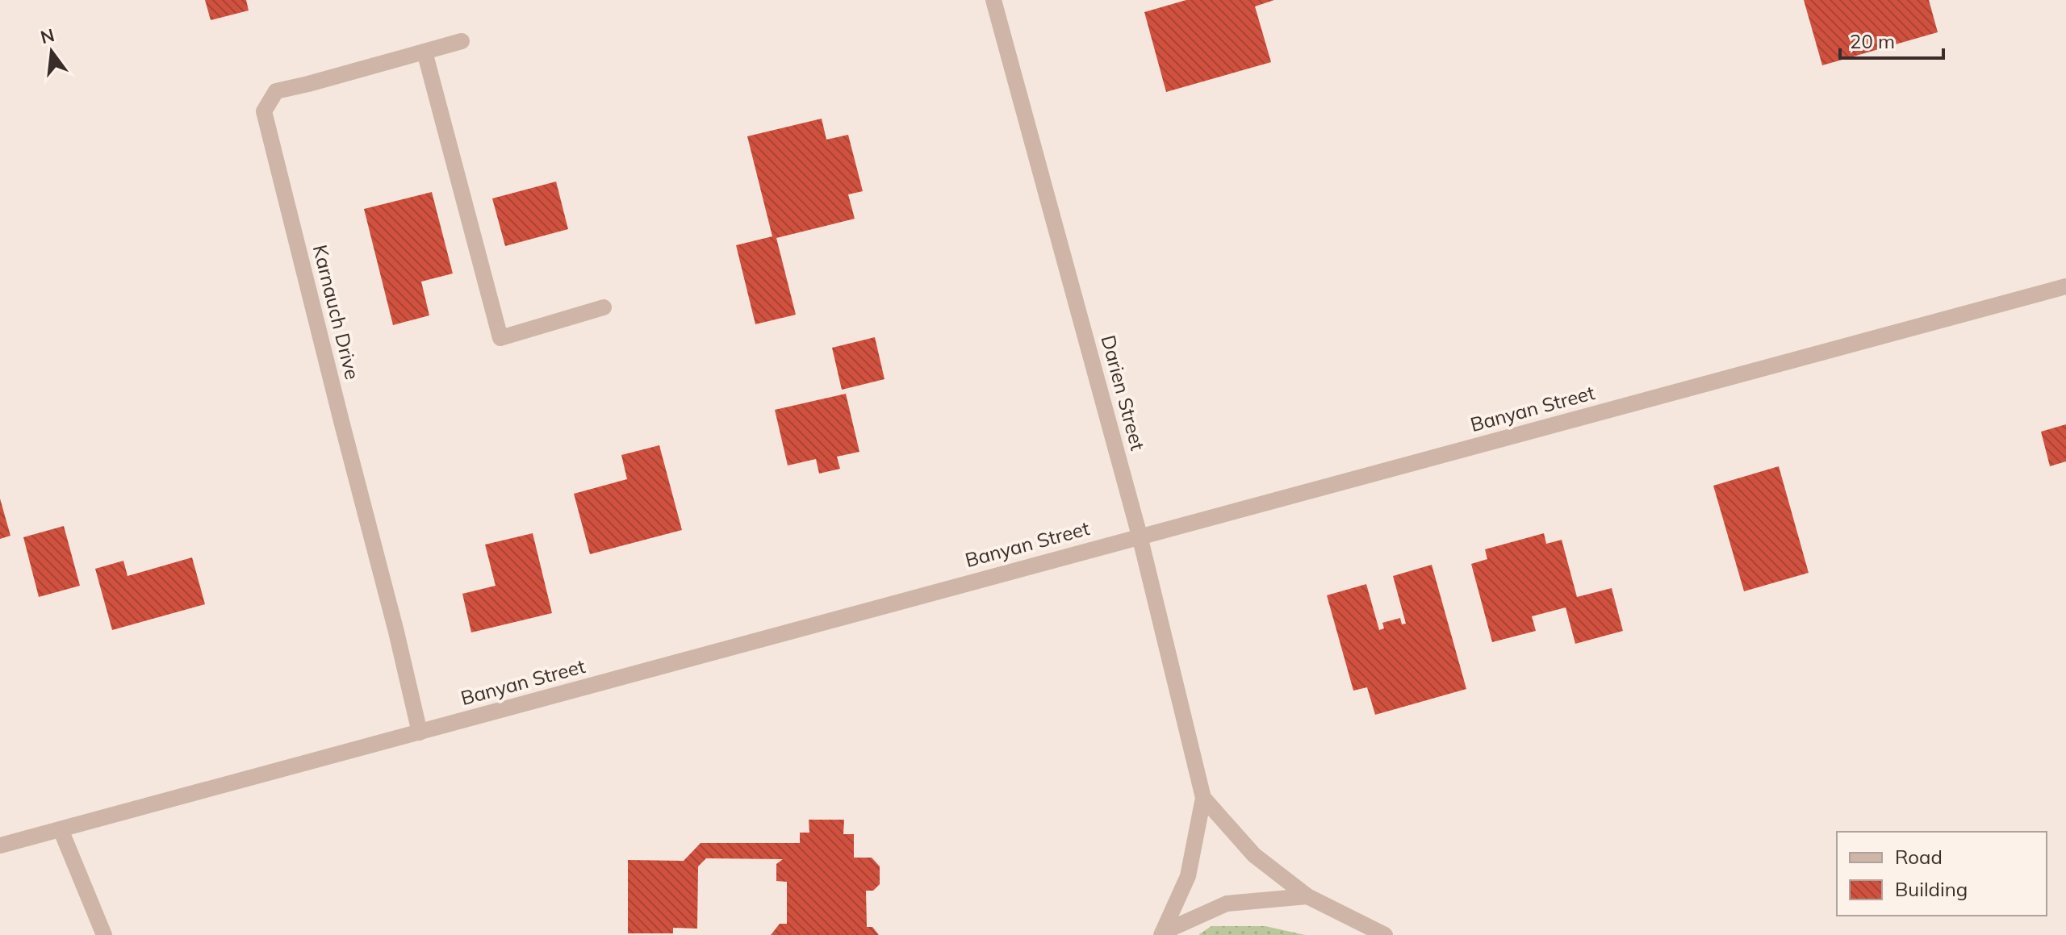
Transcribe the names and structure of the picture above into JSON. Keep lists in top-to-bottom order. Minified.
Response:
{"streets":{"street":["Karnauch Drive","Darien Street","Banyan Street"]},"crossings":[["Karnauch Drive","Banyan Street"],["Darien Street","Banyan Street"]],"legend":["Road","Building"],"scale_bar":"20 m","north":"top"}
